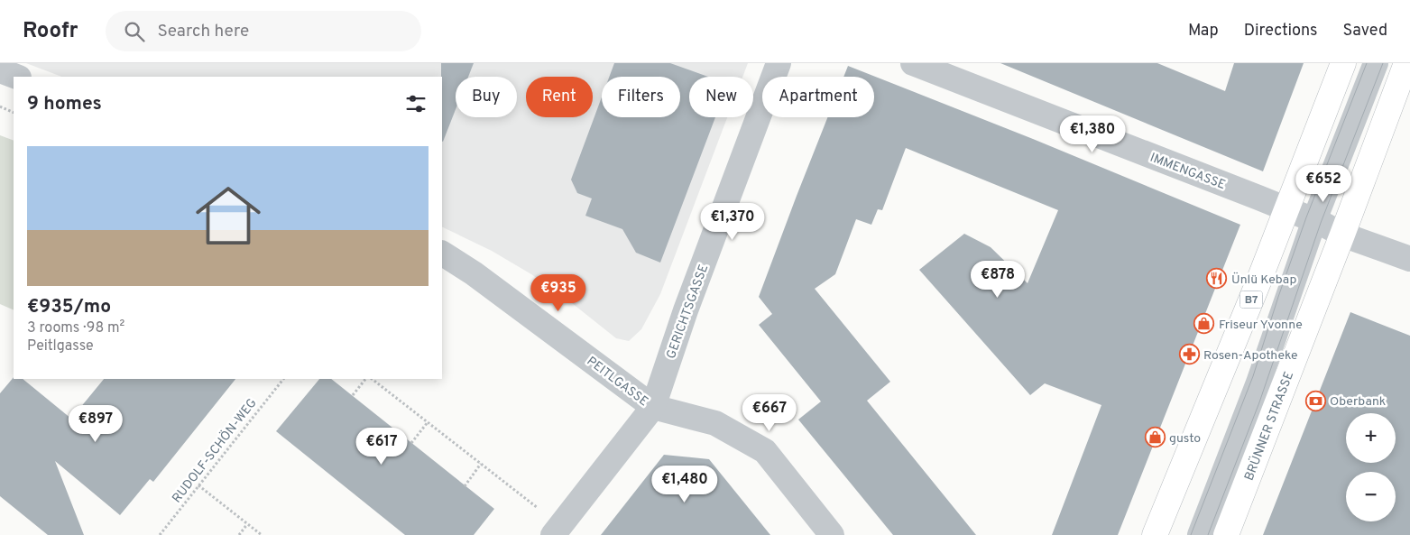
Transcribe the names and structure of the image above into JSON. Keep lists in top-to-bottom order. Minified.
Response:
{"streets":{"main road":["B7","BRÜNNER STRASSE"],"street":["IMMENGASSE","GERICHTSGASSE","PEITLGASSE"],"path":["RUDOLF-SCHÖN-WEG"]},"crossings":[["IMMENGASSE","B7"],["IMMENGASSE","BRÜNNER STRASSE"],["GERICHTSGASSE","PEITLGASSE"]],"places":{"restaurant":["Ünlü Kebap"],"shop":["Friseur Yvonne","gusto"],"pharmacy":["Rosen-Apotheke"],"bank":["Oberbank"]},"page":{"header":"Roofr","search":"Search here","nav":["Map","Directions","Saved"],"chip":["Buy","Rent","Filters","New","Apartment"],"heading":"9 homes","price":["€1,380","€652","€1,370","€878","€935","€667","€897","€617","€1,480"],"list":[{"name":"€935/mo","note":"3 rooms · 98 m² · Peitlgasse"}],"map_buttons":["+","−"]}}
